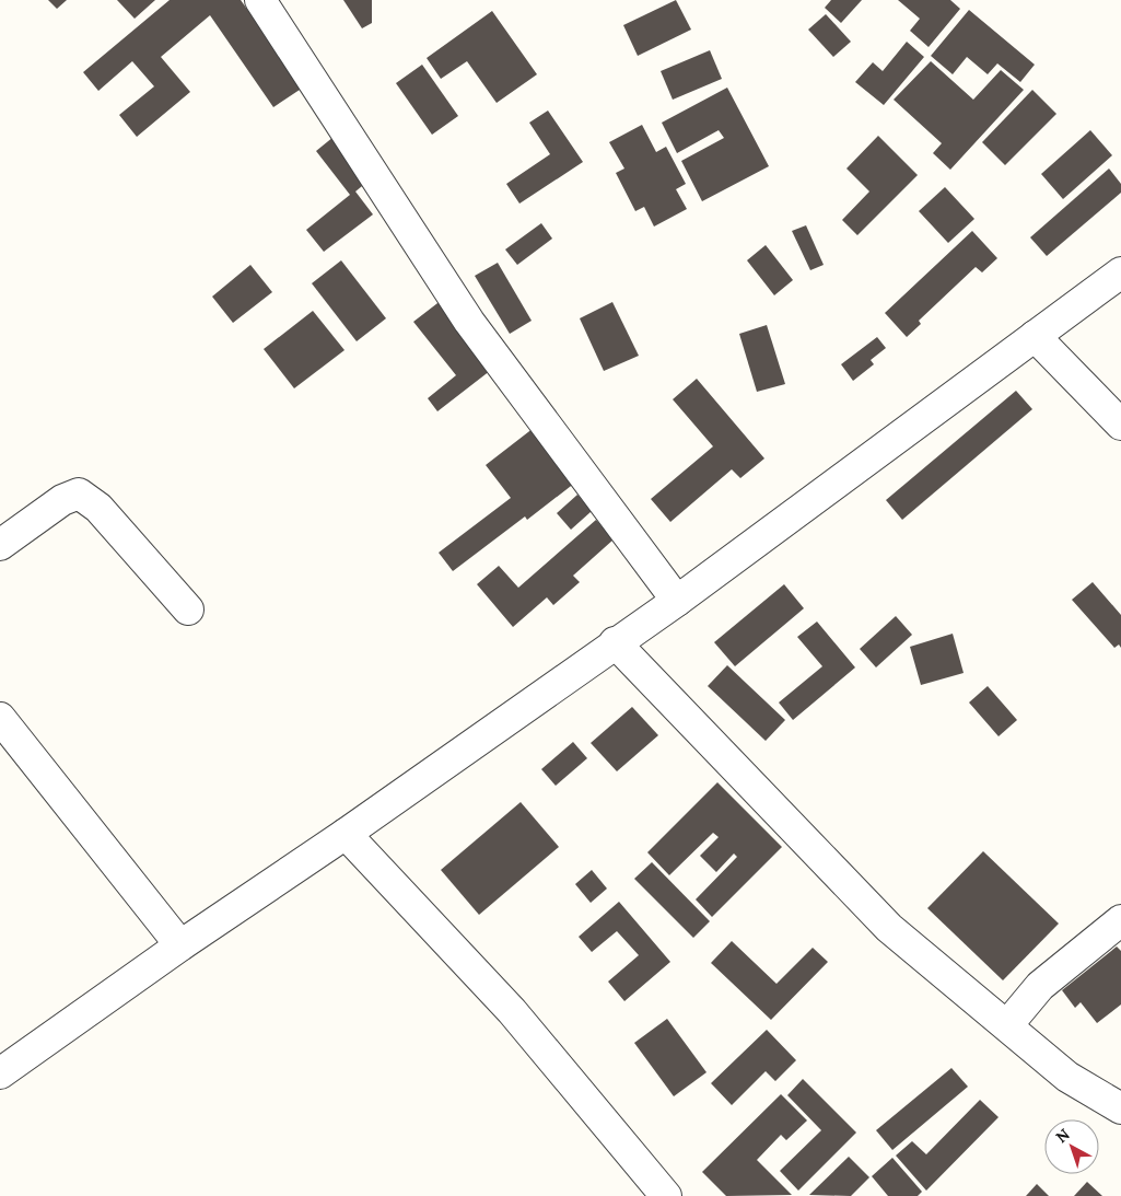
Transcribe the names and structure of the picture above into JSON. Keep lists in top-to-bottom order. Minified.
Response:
{"north":"top left"}
